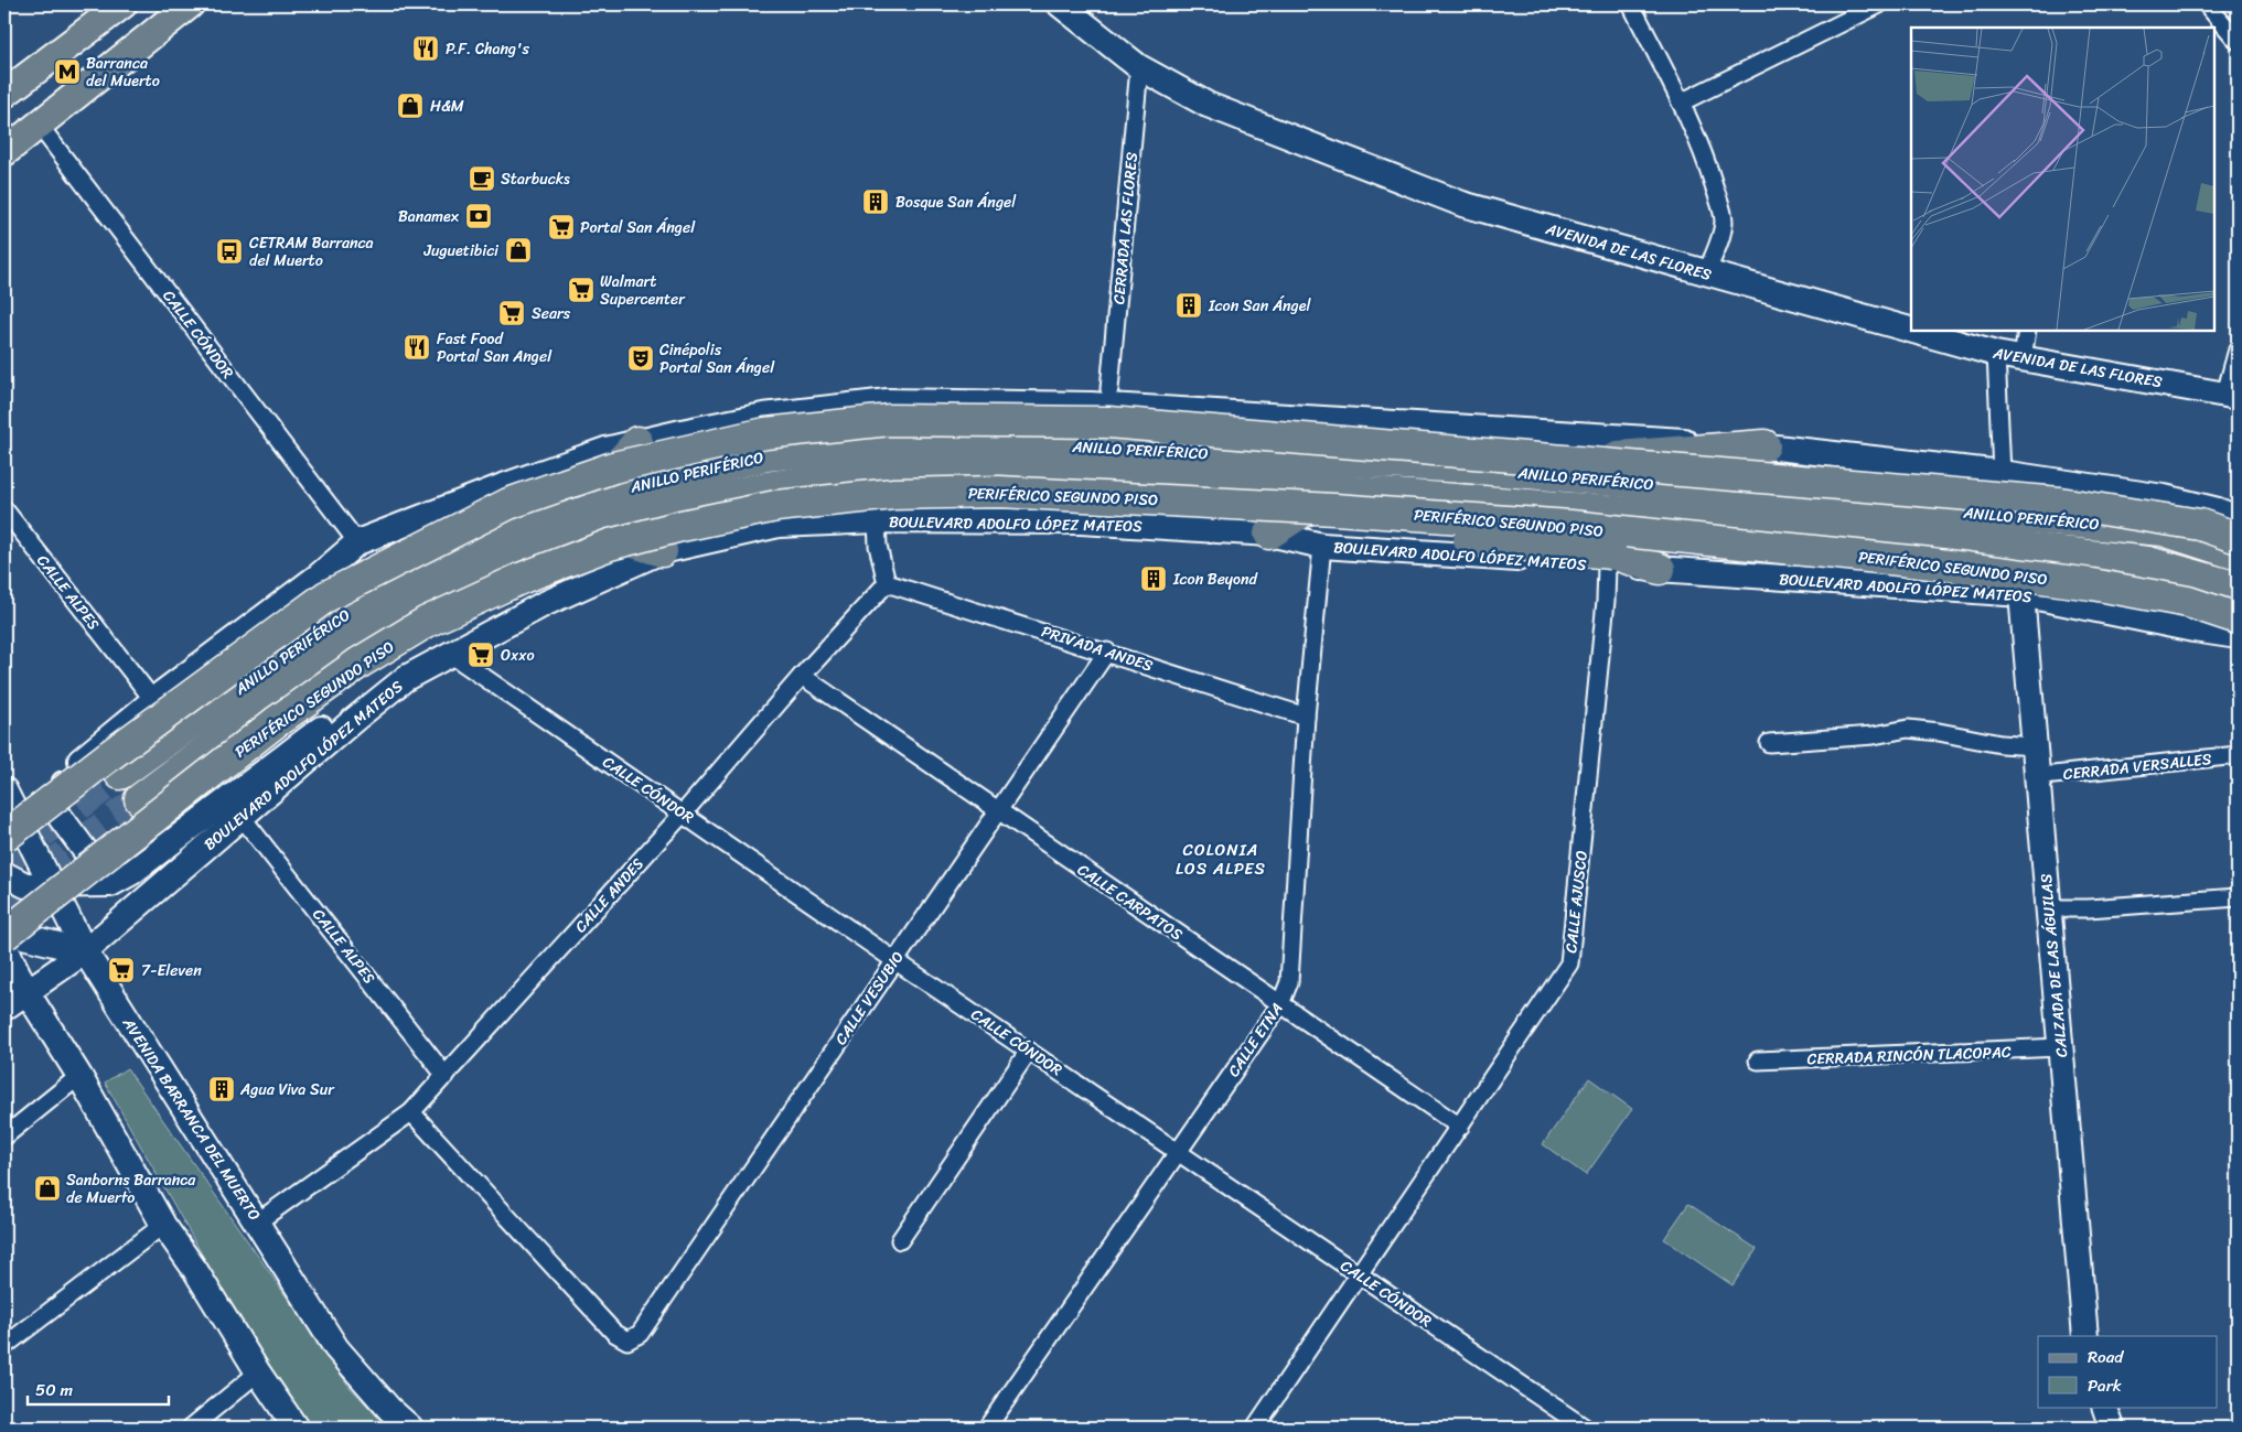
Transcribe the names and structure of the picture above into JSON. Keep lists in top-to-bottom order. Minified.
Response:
{"streets":{"highway":["ANILLO PERIFÉRICO","PERIFÉRICO SEGUNDO PISO"],"main road":["AVENIDA DE LAS FLORES","BOULEVARD ADOLFO LÓPEZ MATEOS","CALZADA DE LAS ÁGUILAS","AVENIDA BARRANCA DEL MUERTO"],"street":["CERRADA LAS FLORES","CALLE CÓNDOR","CALLE ALPES","PRIVADA ANDES","CERRADA VERSALLES","CALLE ANDES","CALLE CARPATOS","CALLE AJUSCO","CALLE VESUBIO","CALLE ETNA","CERRADA RINCÓN TLACOPAC"]},"crossings":[["CERRADA LAS FLORES","AVENIDA DE LAS FLORES"],["CALLE CÓNDOR","BOULEVARD ADOLFO LÓPEZ MATEOS"],["CALLE CÓNDOR","CALLE ANDES"],["CALLE CÓNDOR","CALLE AJUSCO"],["CALLE CÓNDOR","CALLE VESUBIO"],["CALLE CÓNDOR","CALLE ETNA"],["BOULEVARD ADOLFO LÓPEZ MATEOS","CALLE ALPES"],["BOULEVARD ADOLFO LÓPEZ MATEOS","CALLE AJUSCO"],["BOULEVARD ADOLFO LÓPEZ MATEOS","CALZADA DE LAS ÁGUILAS"],["BOULEVARD ADOLFO LÓPEZ MATEOS","CALLE ETNA"],["BOULEVARD ADOLFO LÓPEZ MATEOS","AVENIDA BARRANCA DEL MUERTO"],["CALLE ALPES","CALLE ANDES"],["PRIVADA ANDES","CALLE ANDES"],["PRIVADA ANDES","CALLE VESUBIO"],["PRIVADA ANDES","CALLE ETNA"],["CERRADA VERSALLES","CALZADA DE LAS ÁGUILAS"],["CALLE ANDES","CALLE CARPATOS"],["CALLE ANDES","CALLE VESUBIO"],["CALLE ANDES","AVENIDA BARRANCA DEL MUERTO"],["CALLE CARPATOS","CALLE AJUSCO"],["CALLE CARPATOS","CALLE VESUBIO"],["CALLE CARPATOS","CALLE ETNA"],["CALZADA DE LAS ÁGUILAS","CERRADA RINCÓN TLACOPAC"]],"districts":["COLONIA LOS ALPES"],"places":{"restaurant":["P.F. Chang's","Fast Food Portal San Angel"],"metro station":["Barranca del Muerto"],"shop":["H&M","Juguetibici","Sanborns Barranca de Muerto"],"cafe":["Starbucks"],"building":["Bosque San Ángel","Icon San Ángel","Icon Beyond","Agua Viva Sur"],"bank":["Banamex"],"supermarket":["Portal San Ángel","Walmart Supercenter","Sears","Oxxo","7-Eleven"],"bus stop":["CETRAM Barranca del Muerto"],"theatre":["Cinépolis Portal San Ángel"]},"legend":["Road","Park"],"scale_bar":"50 m"}
